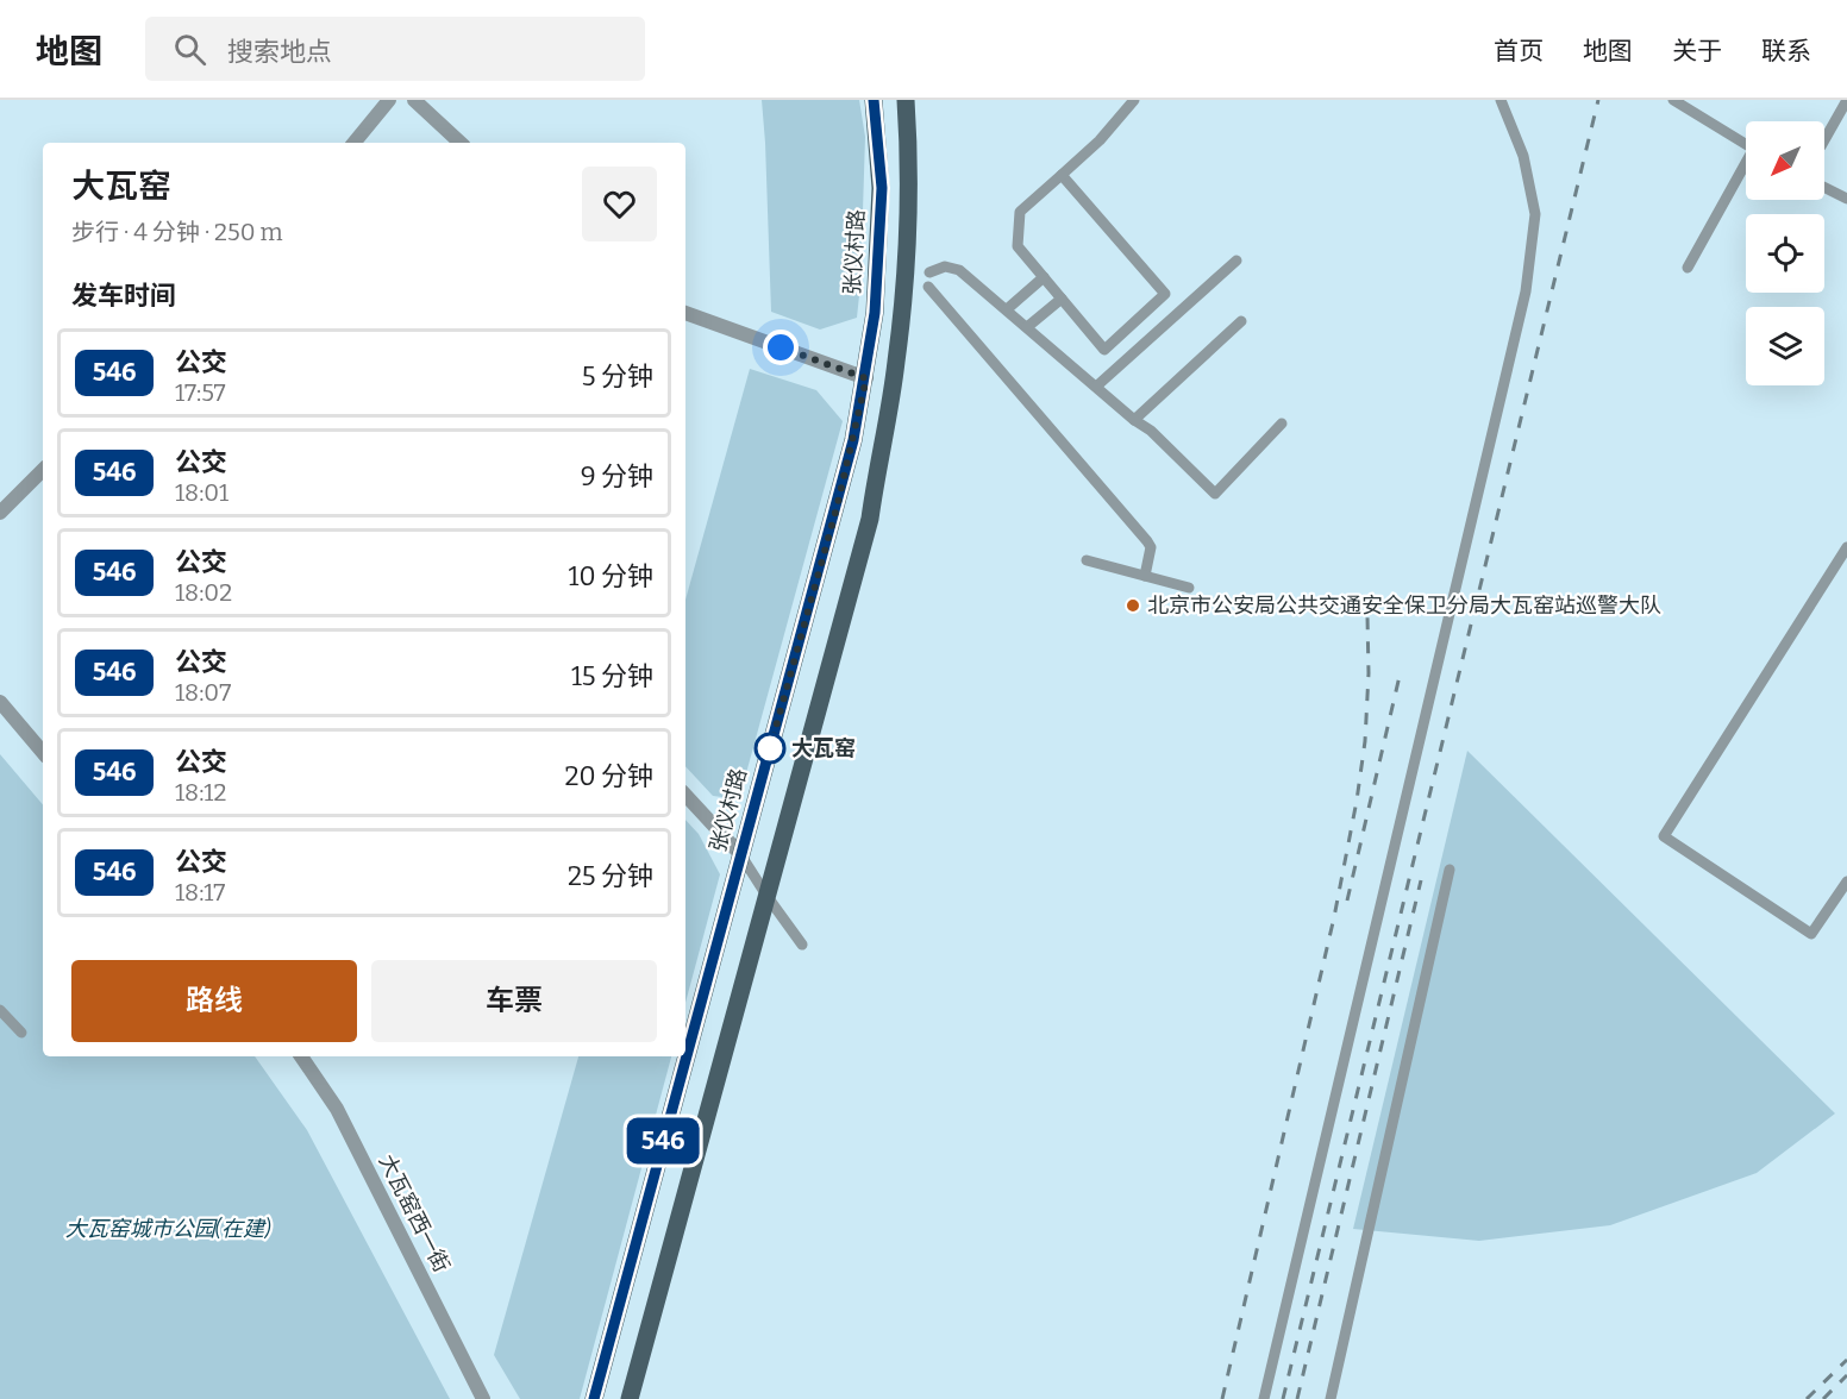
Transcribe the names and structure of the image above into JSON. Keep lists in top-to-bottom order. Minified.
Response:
{"streets":{"main road":["张仪村路"],"street":["大瓦窑西一街"]},"parks":["大瓦窑城市公园(在建)"],"places":["北京市公安局公共交通安全保卫分局大瓦窑站巡警大队","大瓦窑"],"lines":["bus line 546"],"north":"bottom left","page":{"header":"地图","search":"搜索地点","nav":["首页","地图","关于","联系"],"on_map":"546","heading":[["大瓦窑","步行 · 4 分钟 · 250 m"],"发车时间"],"list":[{"mark":"546","name":"公交","note":"17:57","value":"5 分钟"},{"mark":"546","name":"公交","note":"18:01","value":"9 分钟"},{"mark":"546","name":"公交","note":"18:02","value":"10 分钟"},{"mark":"546","name":"公交","note":"18:07","value":"15 分钟"},{"mark":"546","name":"公交","note":"18:12","value":"20 分钟"},{"mark":"546","name":"公交","note":"18:17","value":"25 分钟"}],"buttons":["路线","车票"]}}
